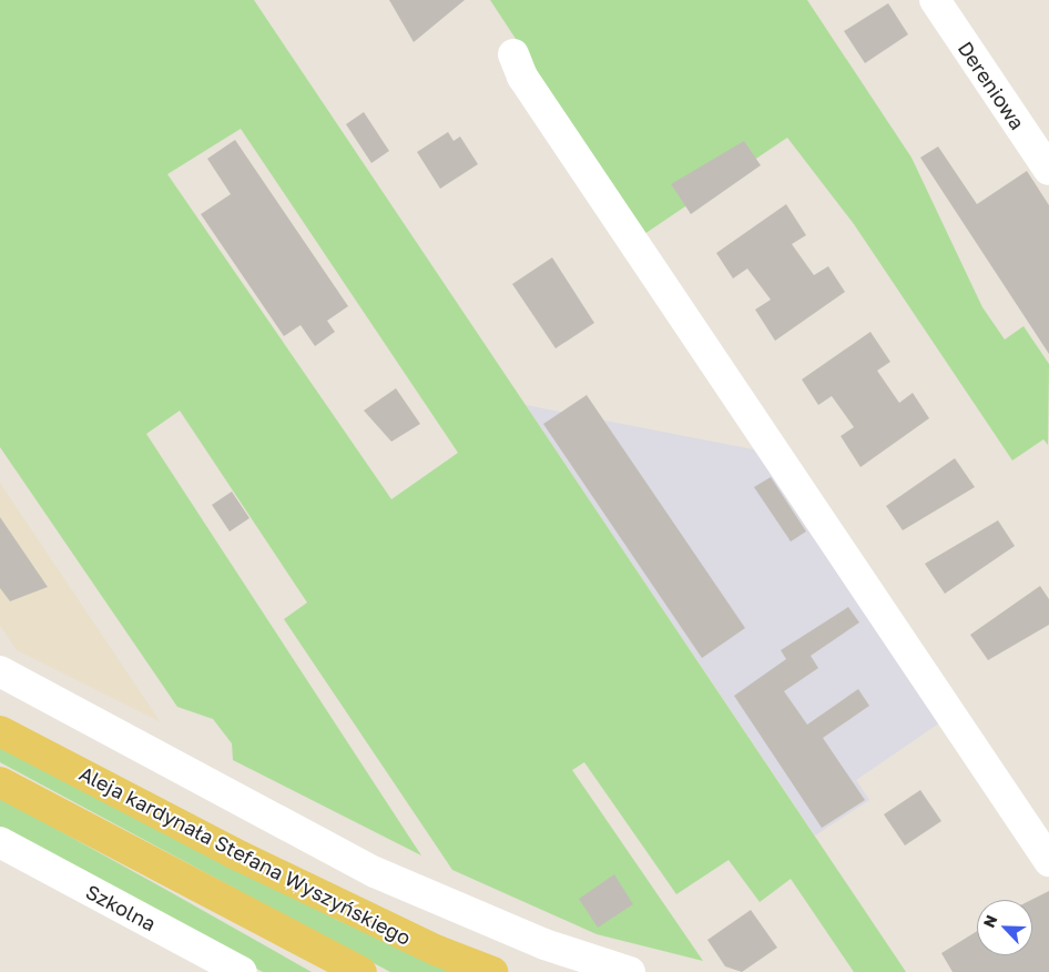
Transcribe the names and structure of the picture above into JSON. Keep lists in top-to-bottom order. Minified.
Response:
{"streets":{"main road":["Aleja kardynała Stefana Wyszyńskiego"],"street":["Dereniowa","Szkolna"]},"north":"top left"}
